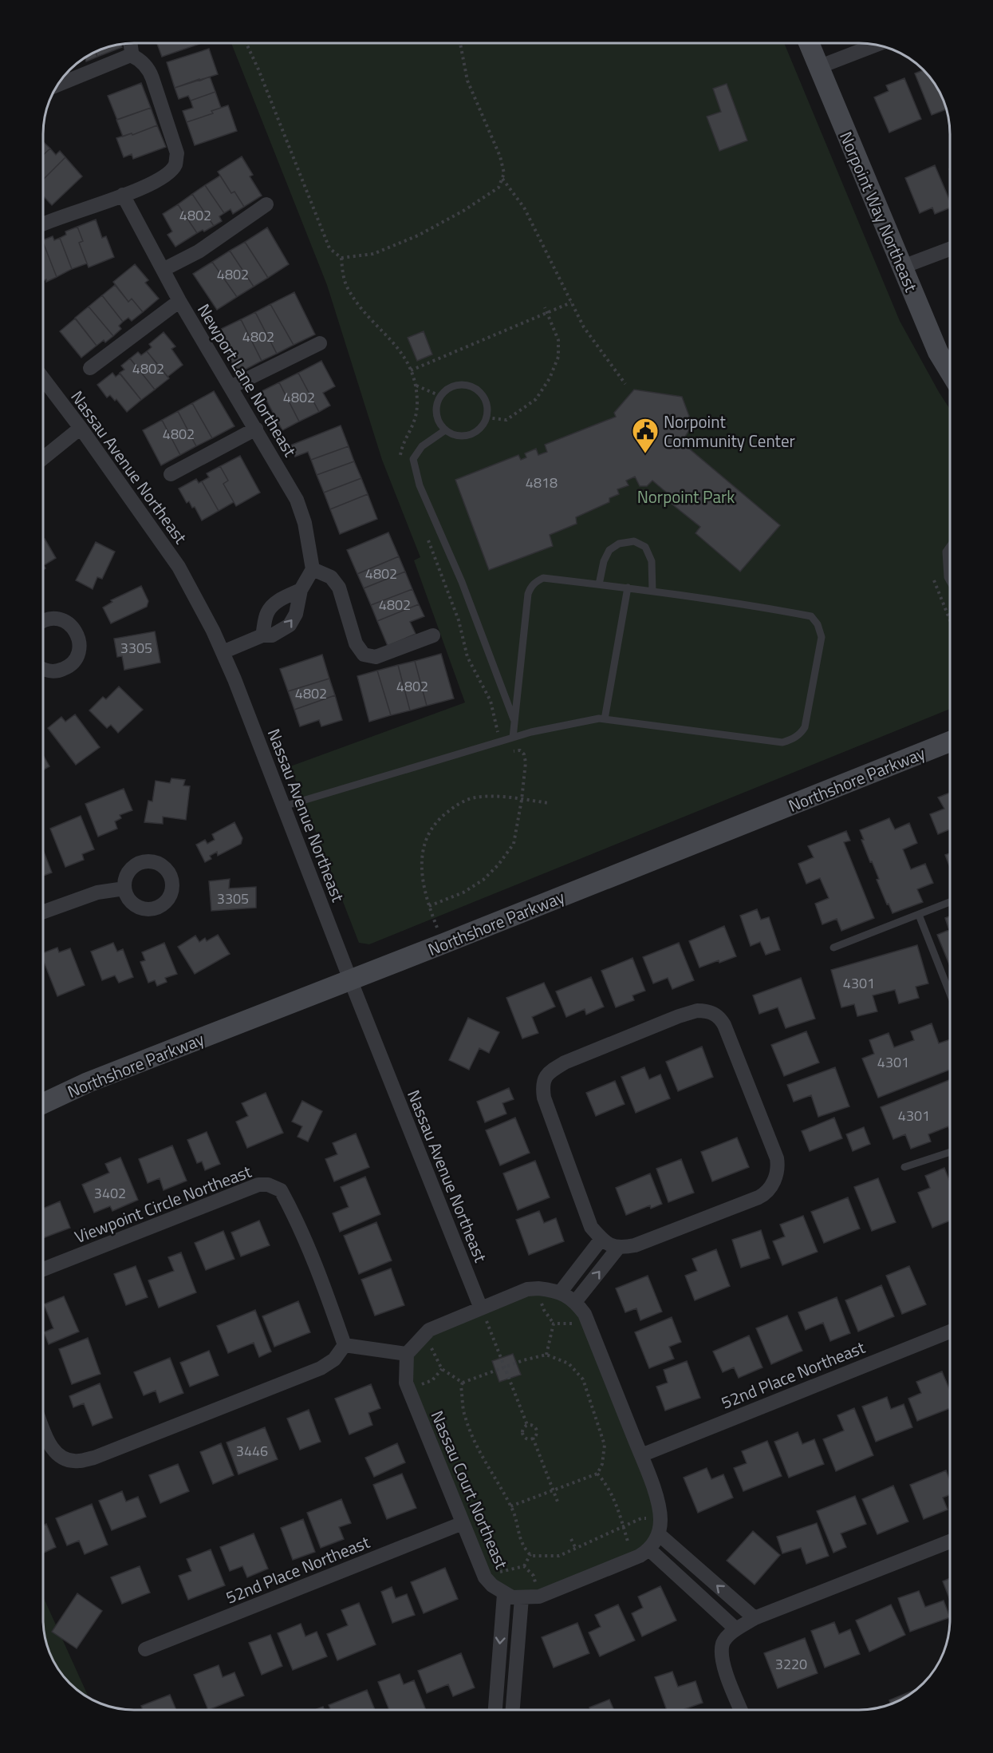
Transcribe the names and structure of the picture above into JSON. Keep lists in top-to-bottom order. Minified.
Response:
{"streets":{"street":["Norpoint Way Northeast","Newport Lane Northeast","Nassau Avenue Northeast","Northshore Parkway","Viewpoint Circle Northeast","52nd Place Northeast","Nassau Court Northeast"]},"crossings":[["Nassau Avenue Northeast","Northshore Parkway"],["52nd Place Northeast","Nassau Court Northeast"]],"parks":["Norpoint Park"],"places":{"public building":["Norpoint Community Center"]},"house_numbers":["4802","4802","4802","4802","4802","4802","4818","4802","4802","3305","4802","4802","3305","4301","4301","4301","3402","3446","3220"]}
